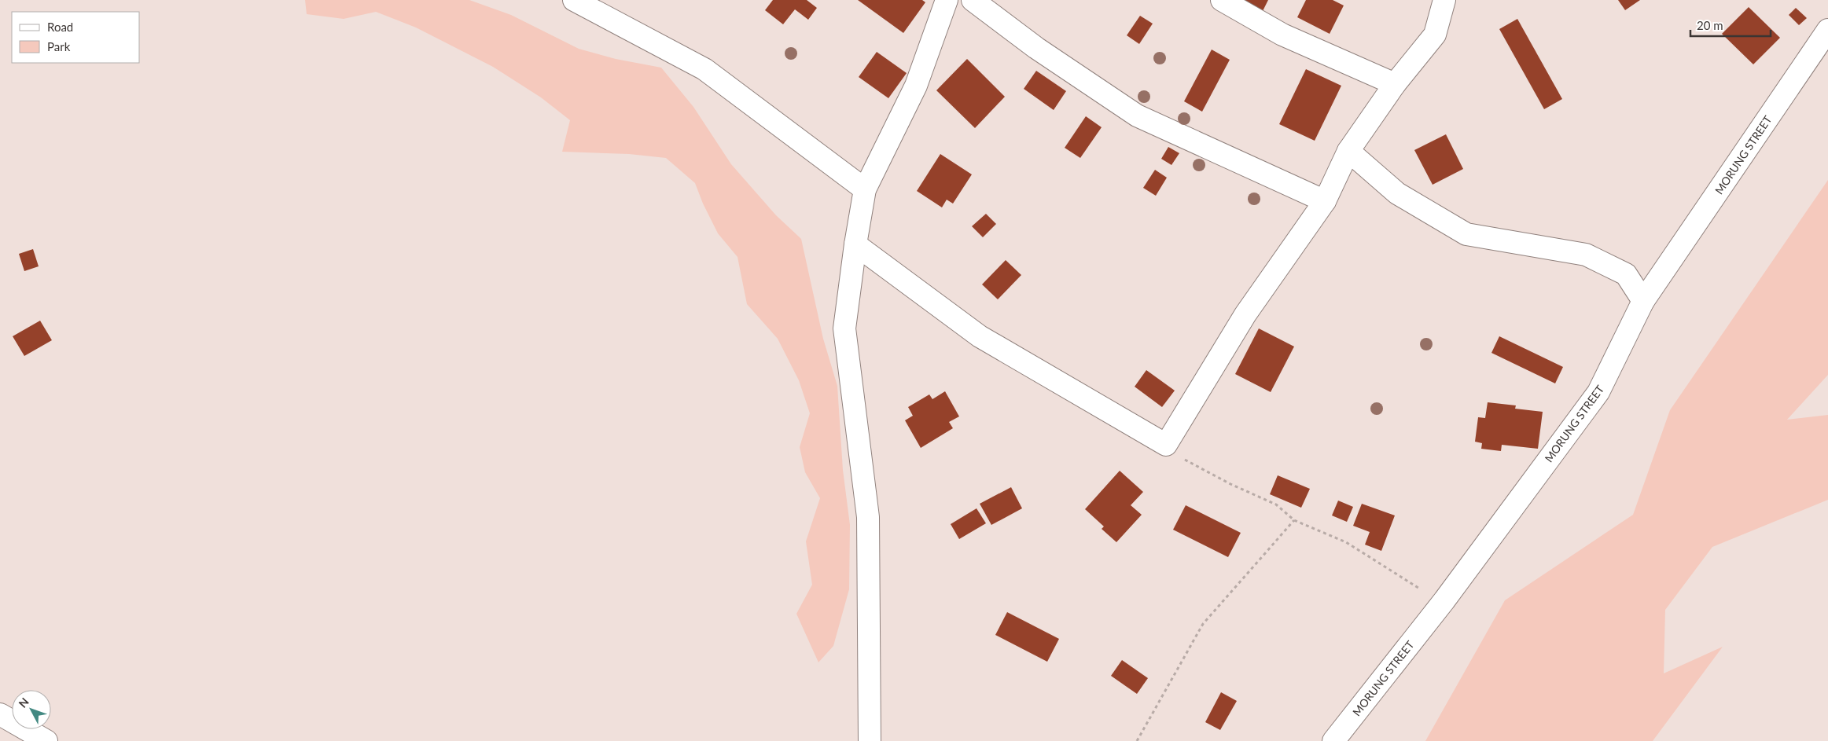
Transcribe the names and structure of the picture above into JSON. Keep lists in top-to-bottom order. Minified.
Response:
{"streets":{"street":["MORUNG STREET"]},"legend":["Road","Park"],"scale_bar":"20 m","north":"top left"}
